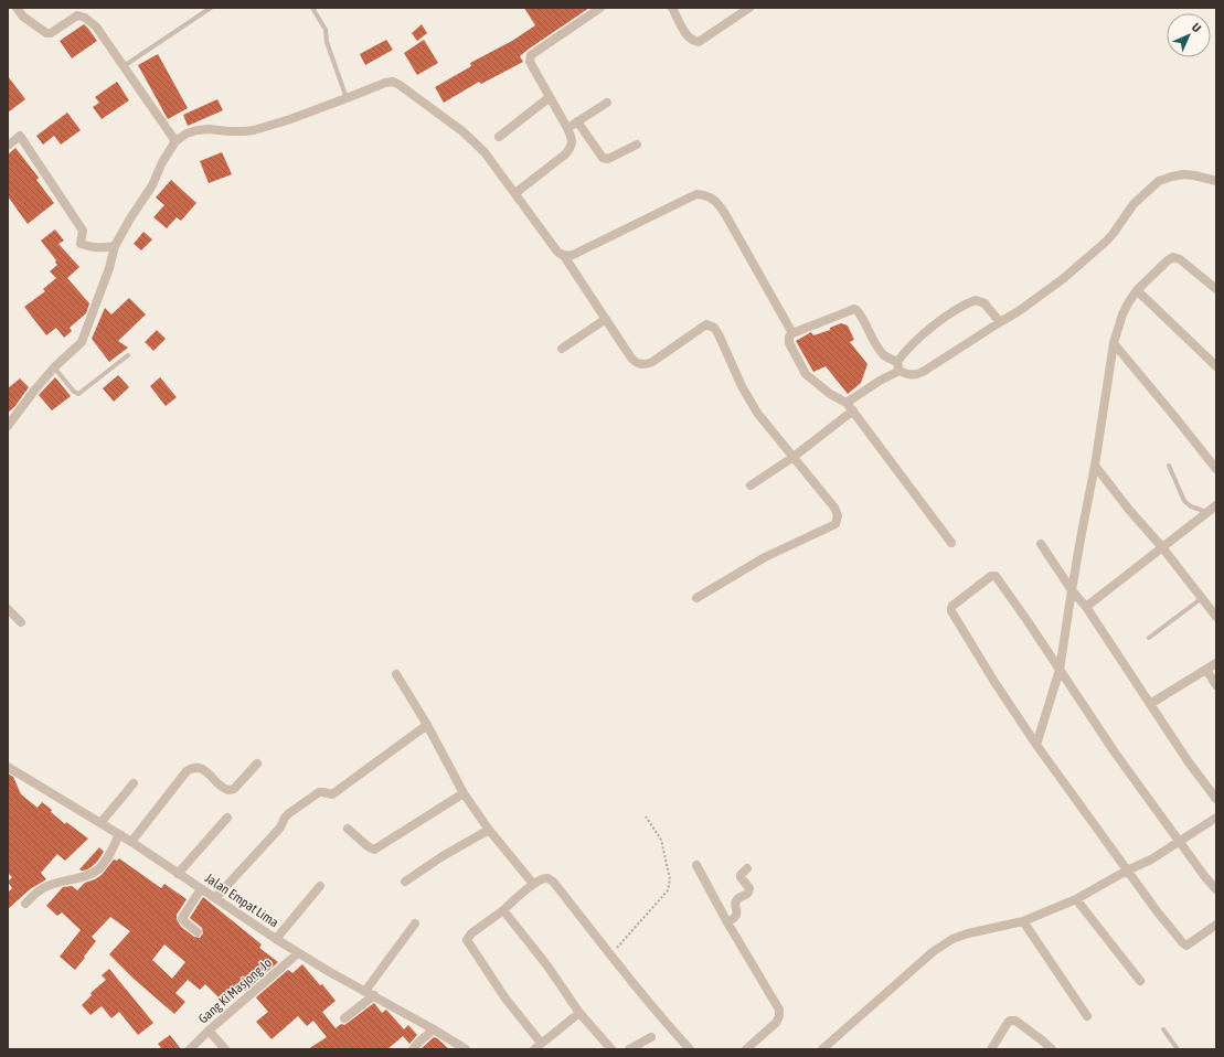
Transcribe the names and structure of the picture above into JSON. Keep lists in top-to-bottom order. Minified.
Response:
{"streets":{"street":["Jalan Empat Lima","Gang Ki Masjong Jo"]},"crossings":[["Jalan Empat Lima","Gang Ki Masjong Jo"]],"north":"top right"}
